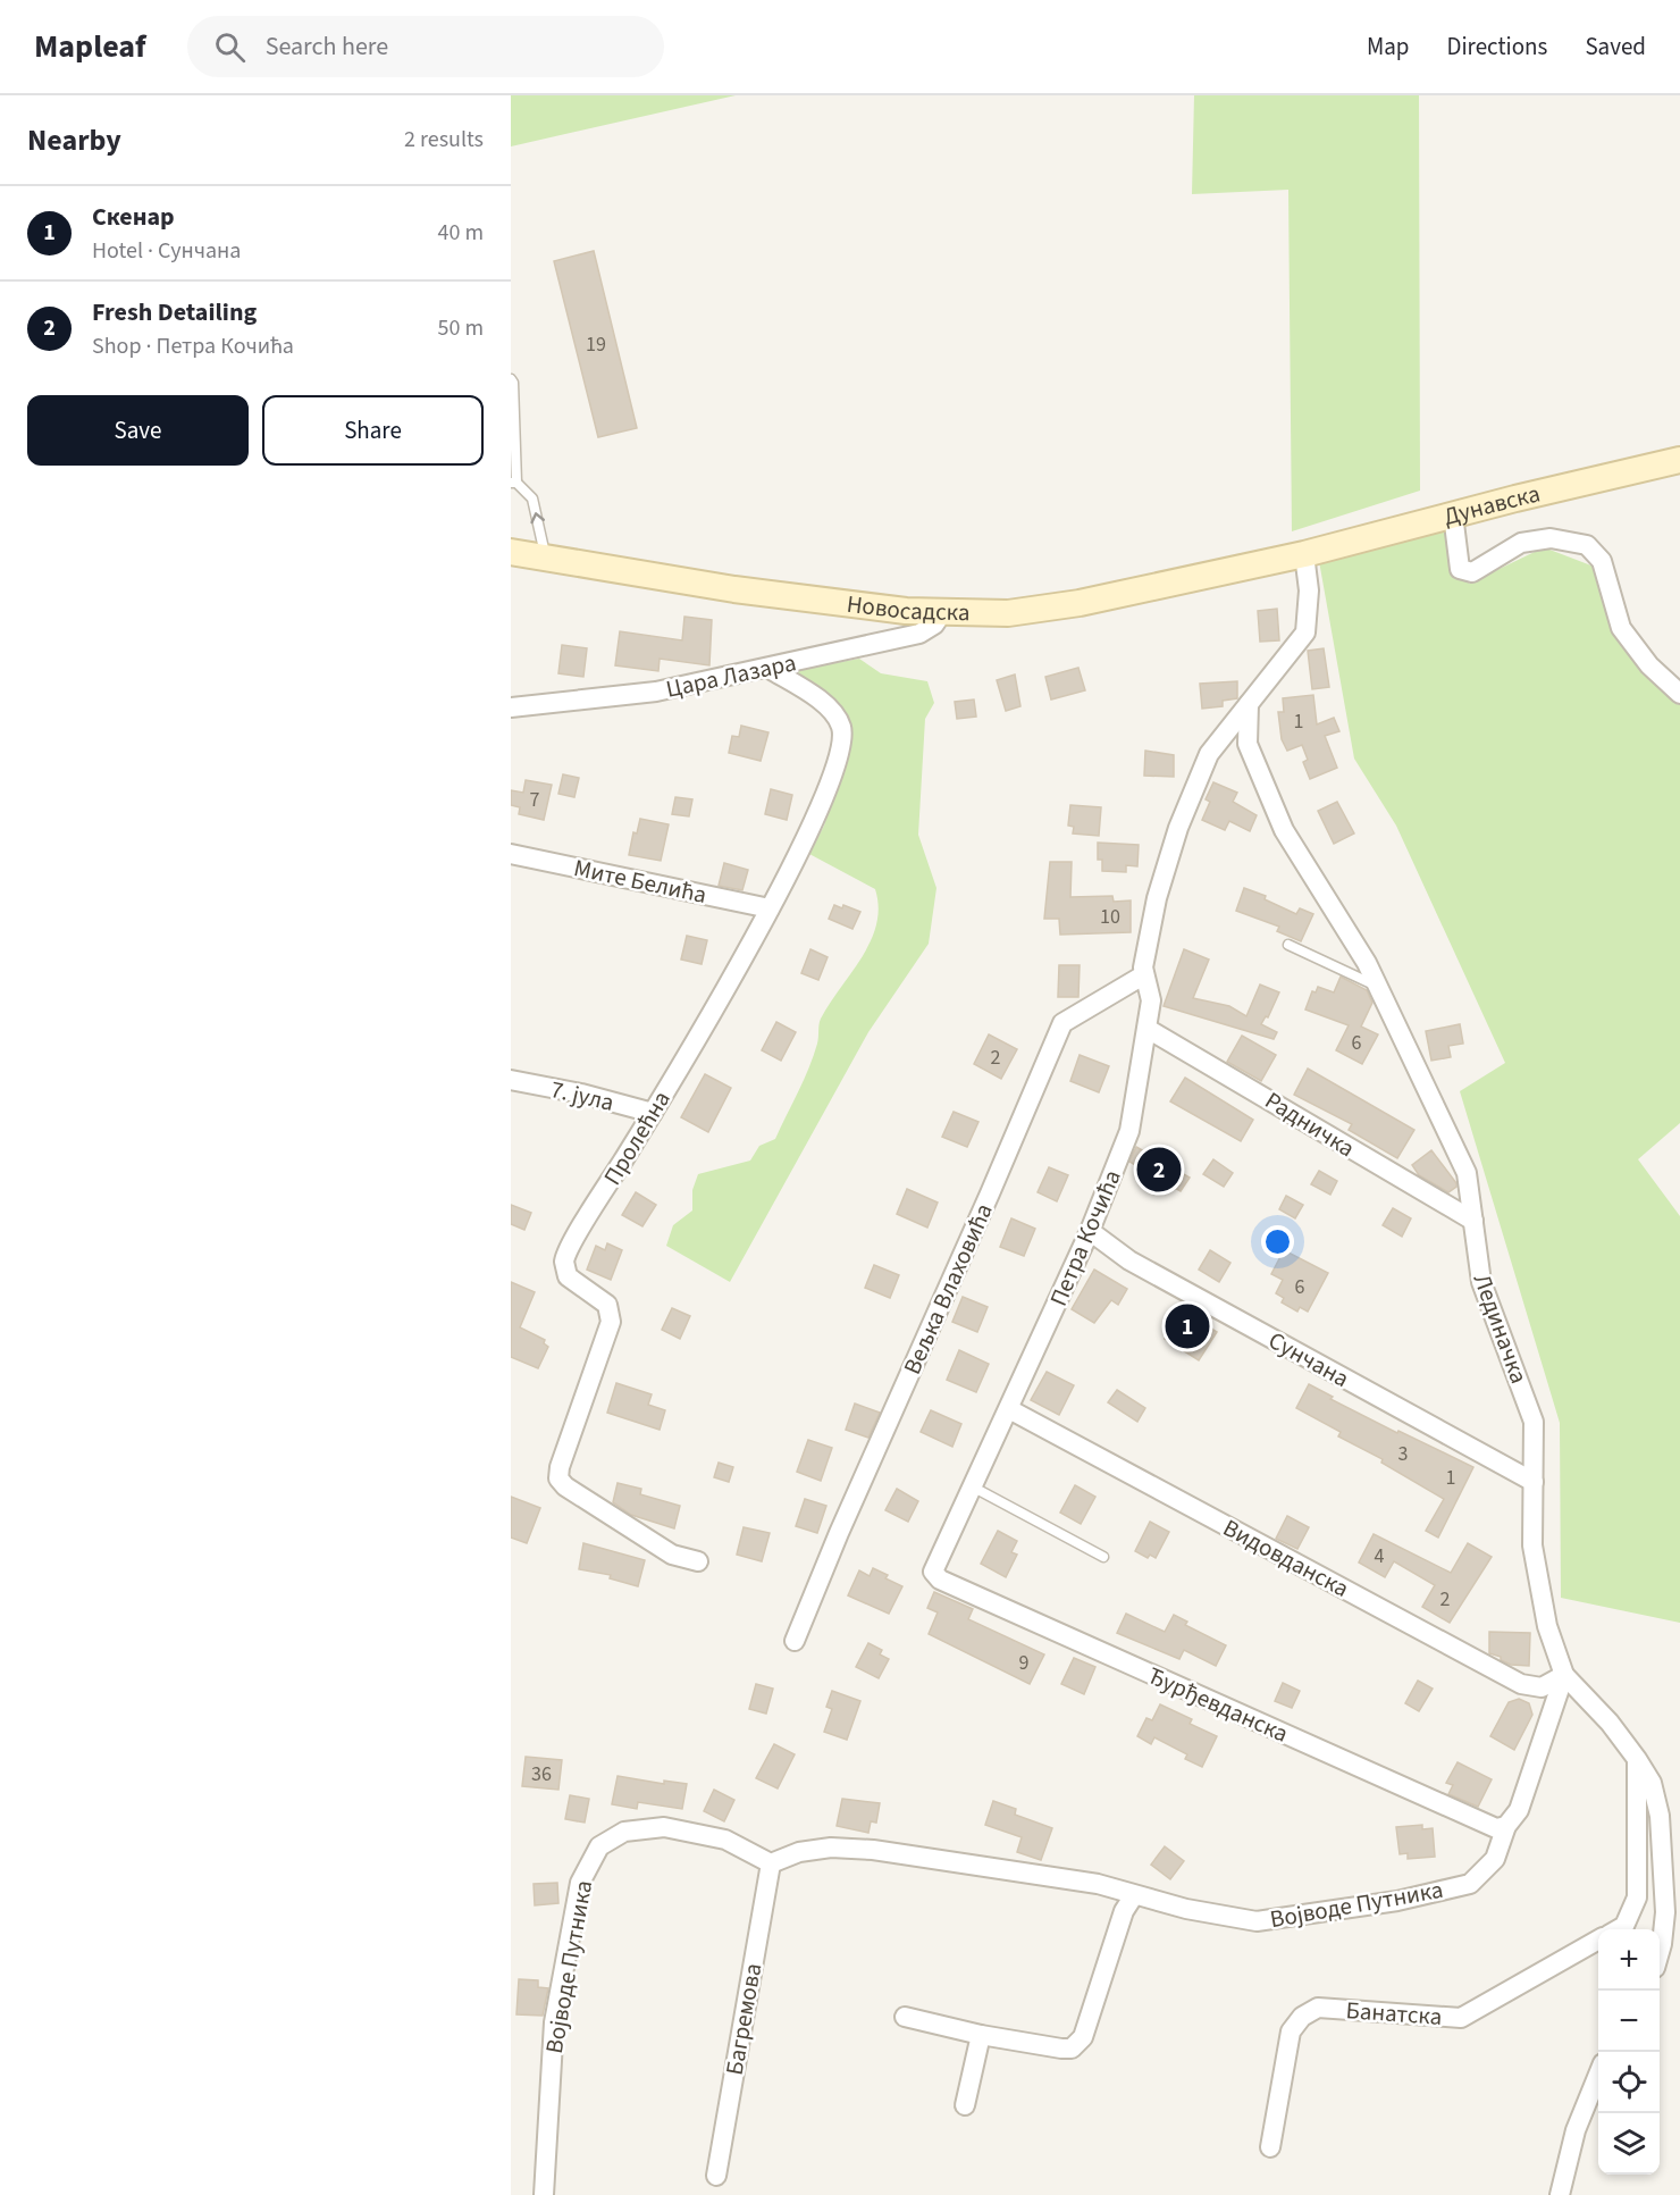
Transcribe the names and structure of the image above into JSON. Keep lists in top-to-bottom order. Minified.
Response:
{"streets":{"main road":["Дунавска","Новосадска"],"street":["Цара Лазара","Мите Белића","7. јула","Радничка","Пролећна","Петра Кочића","Вељка Влаховића","Лединачка","Сунчана","Видовданска","Ђурђевданска","Војводе Путника","Банатска","Багремова"]},"crossings":[["Дунавска","Новосадска"],["Дунавска","Петра Кочића"],["Новосадска","Цара Лазара"],["Новосадска","Петра Кочића"],["Цара Лазара","Пролећна"],["Мите Белића","Пролећна"],["7. јула","Пролећна"],["Радничка","Петра Кочића"],["Радничка","Лединачка"],["Петра Кочића","Вељка Влаховића"],["Петра Кочића","Лединачка"],["Петра Кочића","Сунчана"],["Петра Кочића","Видовданска"],["Петра Кочића","Ђурђевданска"],["Лединачка","Сунчана"],["Лединачка","Видовданска"],["Лединачка","Војводе Путника"],["Видовданска","Војводе Путника"],["Ђурђевданска","Војводе Путника"],["Војводе Путника","Багремова"]],"house_numbers":["19","1","7","10","6","2","6","3","1","4","2","9","36"],"page":{"header":"Mapleaf","search":"Search here","nav":["Map","Directions","Saved"],"heading":["Nearby","2 results"],"list":[{"mark":"1","name":"Скенар","note":"Hotel · Сунчана","value":"40 m"},{"mark":"2","name":"Fresh Detailing","note":"Shop · Петра Кочића","value":"50 m"}],"buttons":["Save","Share"],"pins":["2","1"],"map_buttons":["+","−"]}}
